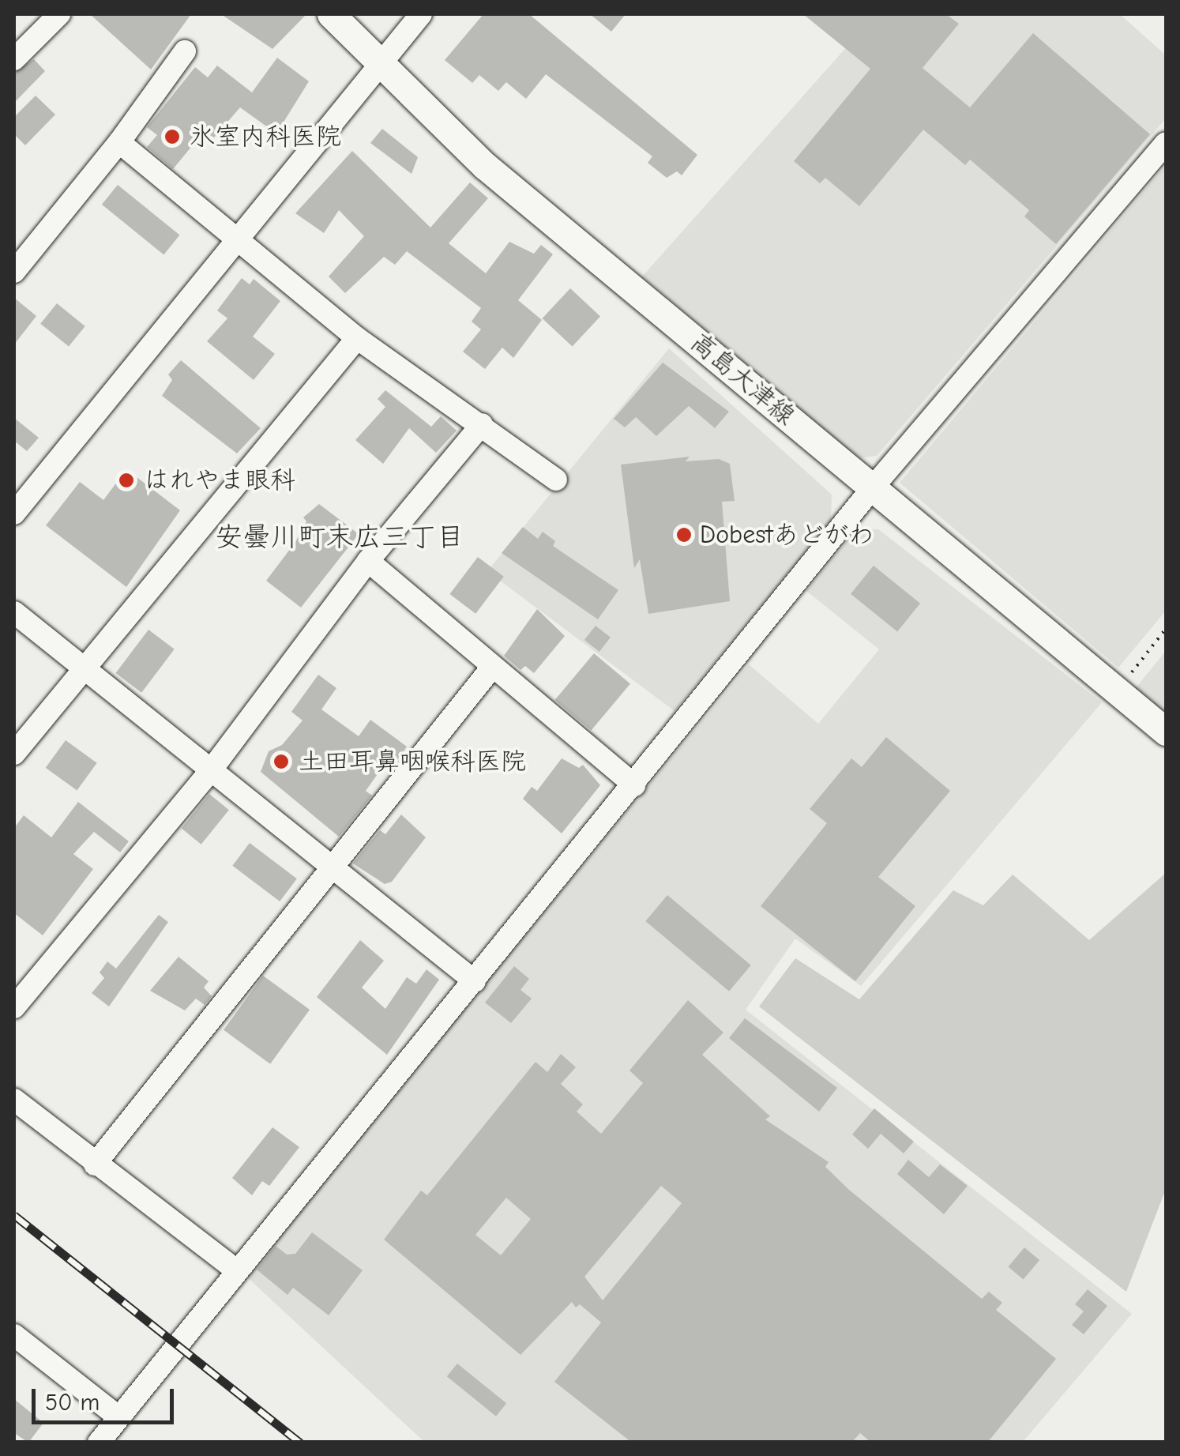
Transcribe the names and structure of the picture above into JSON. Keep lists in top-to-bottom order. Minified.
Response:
{"streets":{"main road":["高島大津線"]},"districts":["安曇川町末広三丁目"],"places":["氷室内科医院","はれやま眼科","Dobestあどがわ","土田耳鼻咽喉科医院"],"scale_bar":"50 m"}
